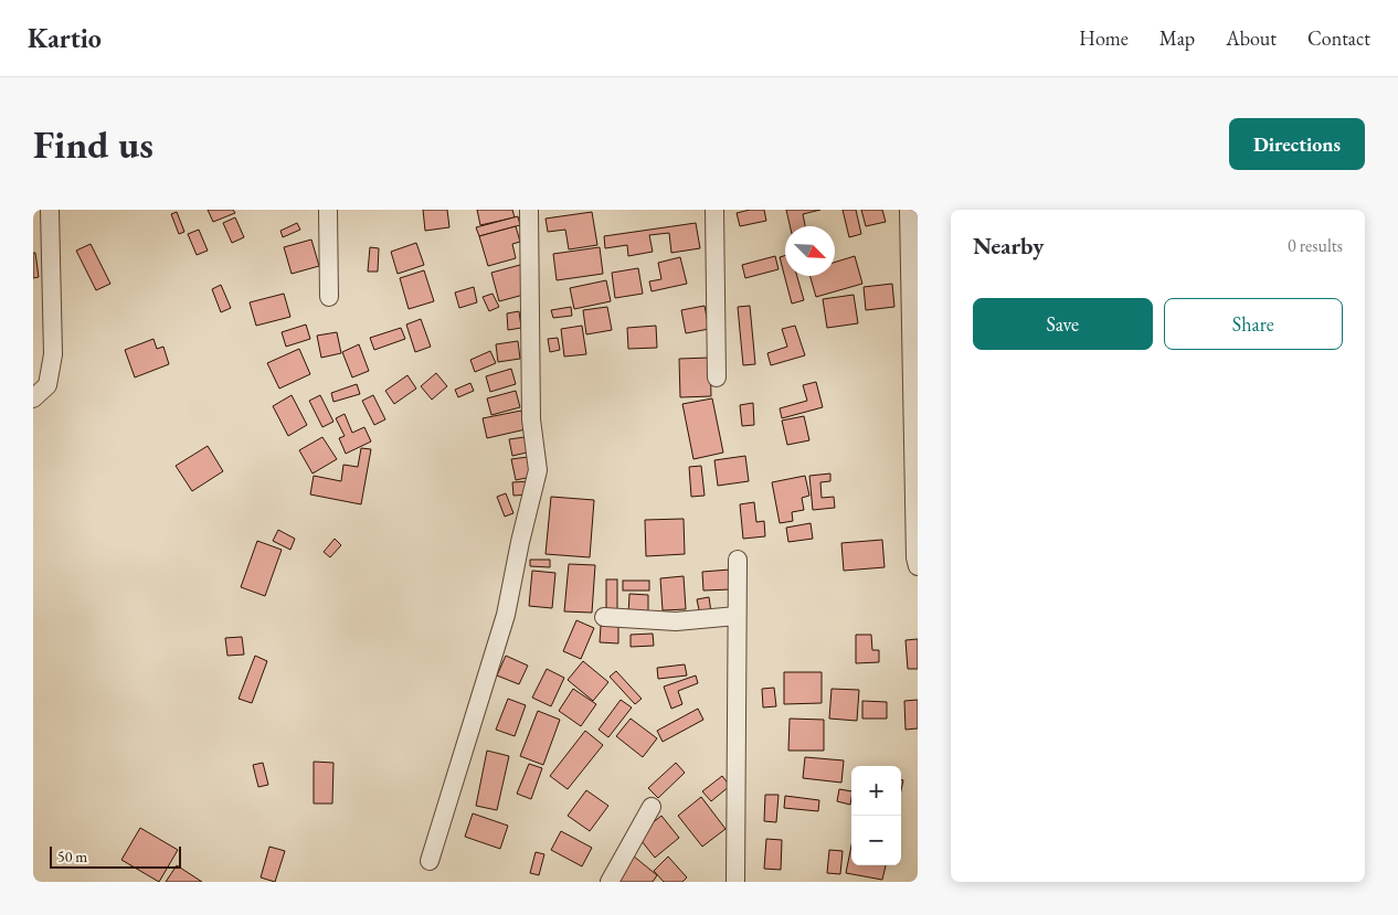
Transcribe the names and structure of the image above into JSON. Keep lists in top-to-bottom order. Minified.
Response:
{"scale_bar":"50 m","north":"bottom right","page":{"header":"Kartio","nav":["Home","Map","About","Contact"],"buttons":["Directions",["Save","Share"]],"title":"Find us","heading":["Nearby","0 results"],"map_buttons":["+","−"],"scale":"50 m"}}
